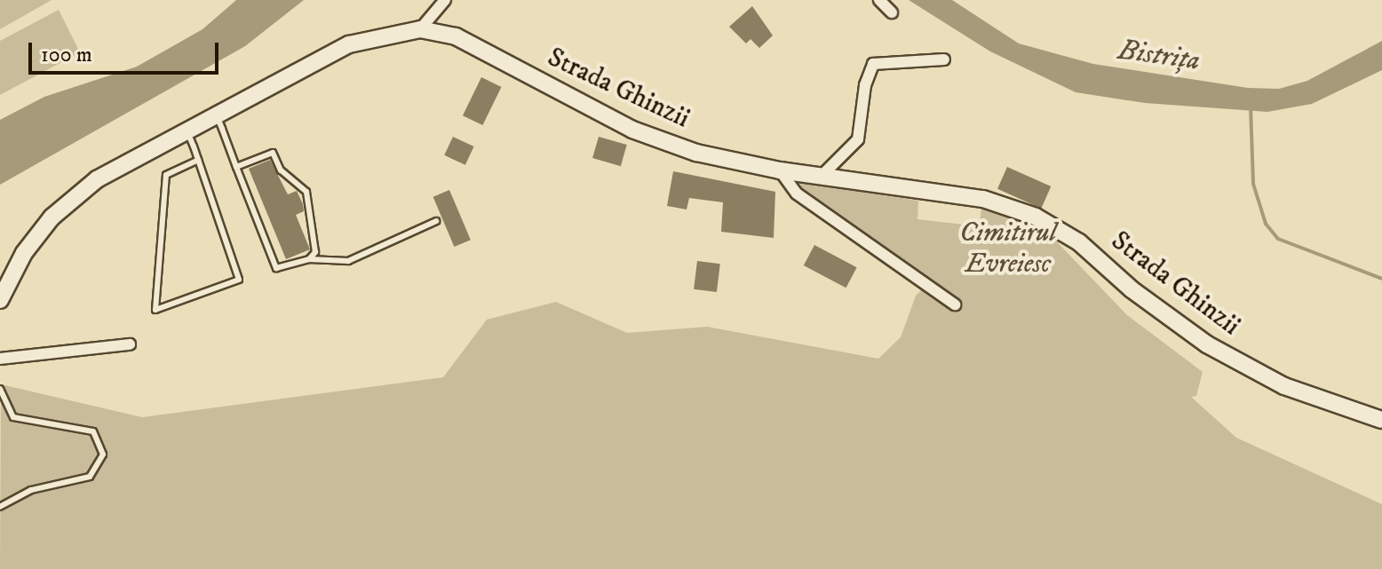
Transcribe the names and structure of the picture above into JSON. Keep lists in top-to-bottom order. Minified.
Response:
{"streets":{"street":["Strada Ghinzii"]},"water":["Bistrița"],"parks":["Cimitirul Evreiesc"],"scale_bar":"100 m"}
